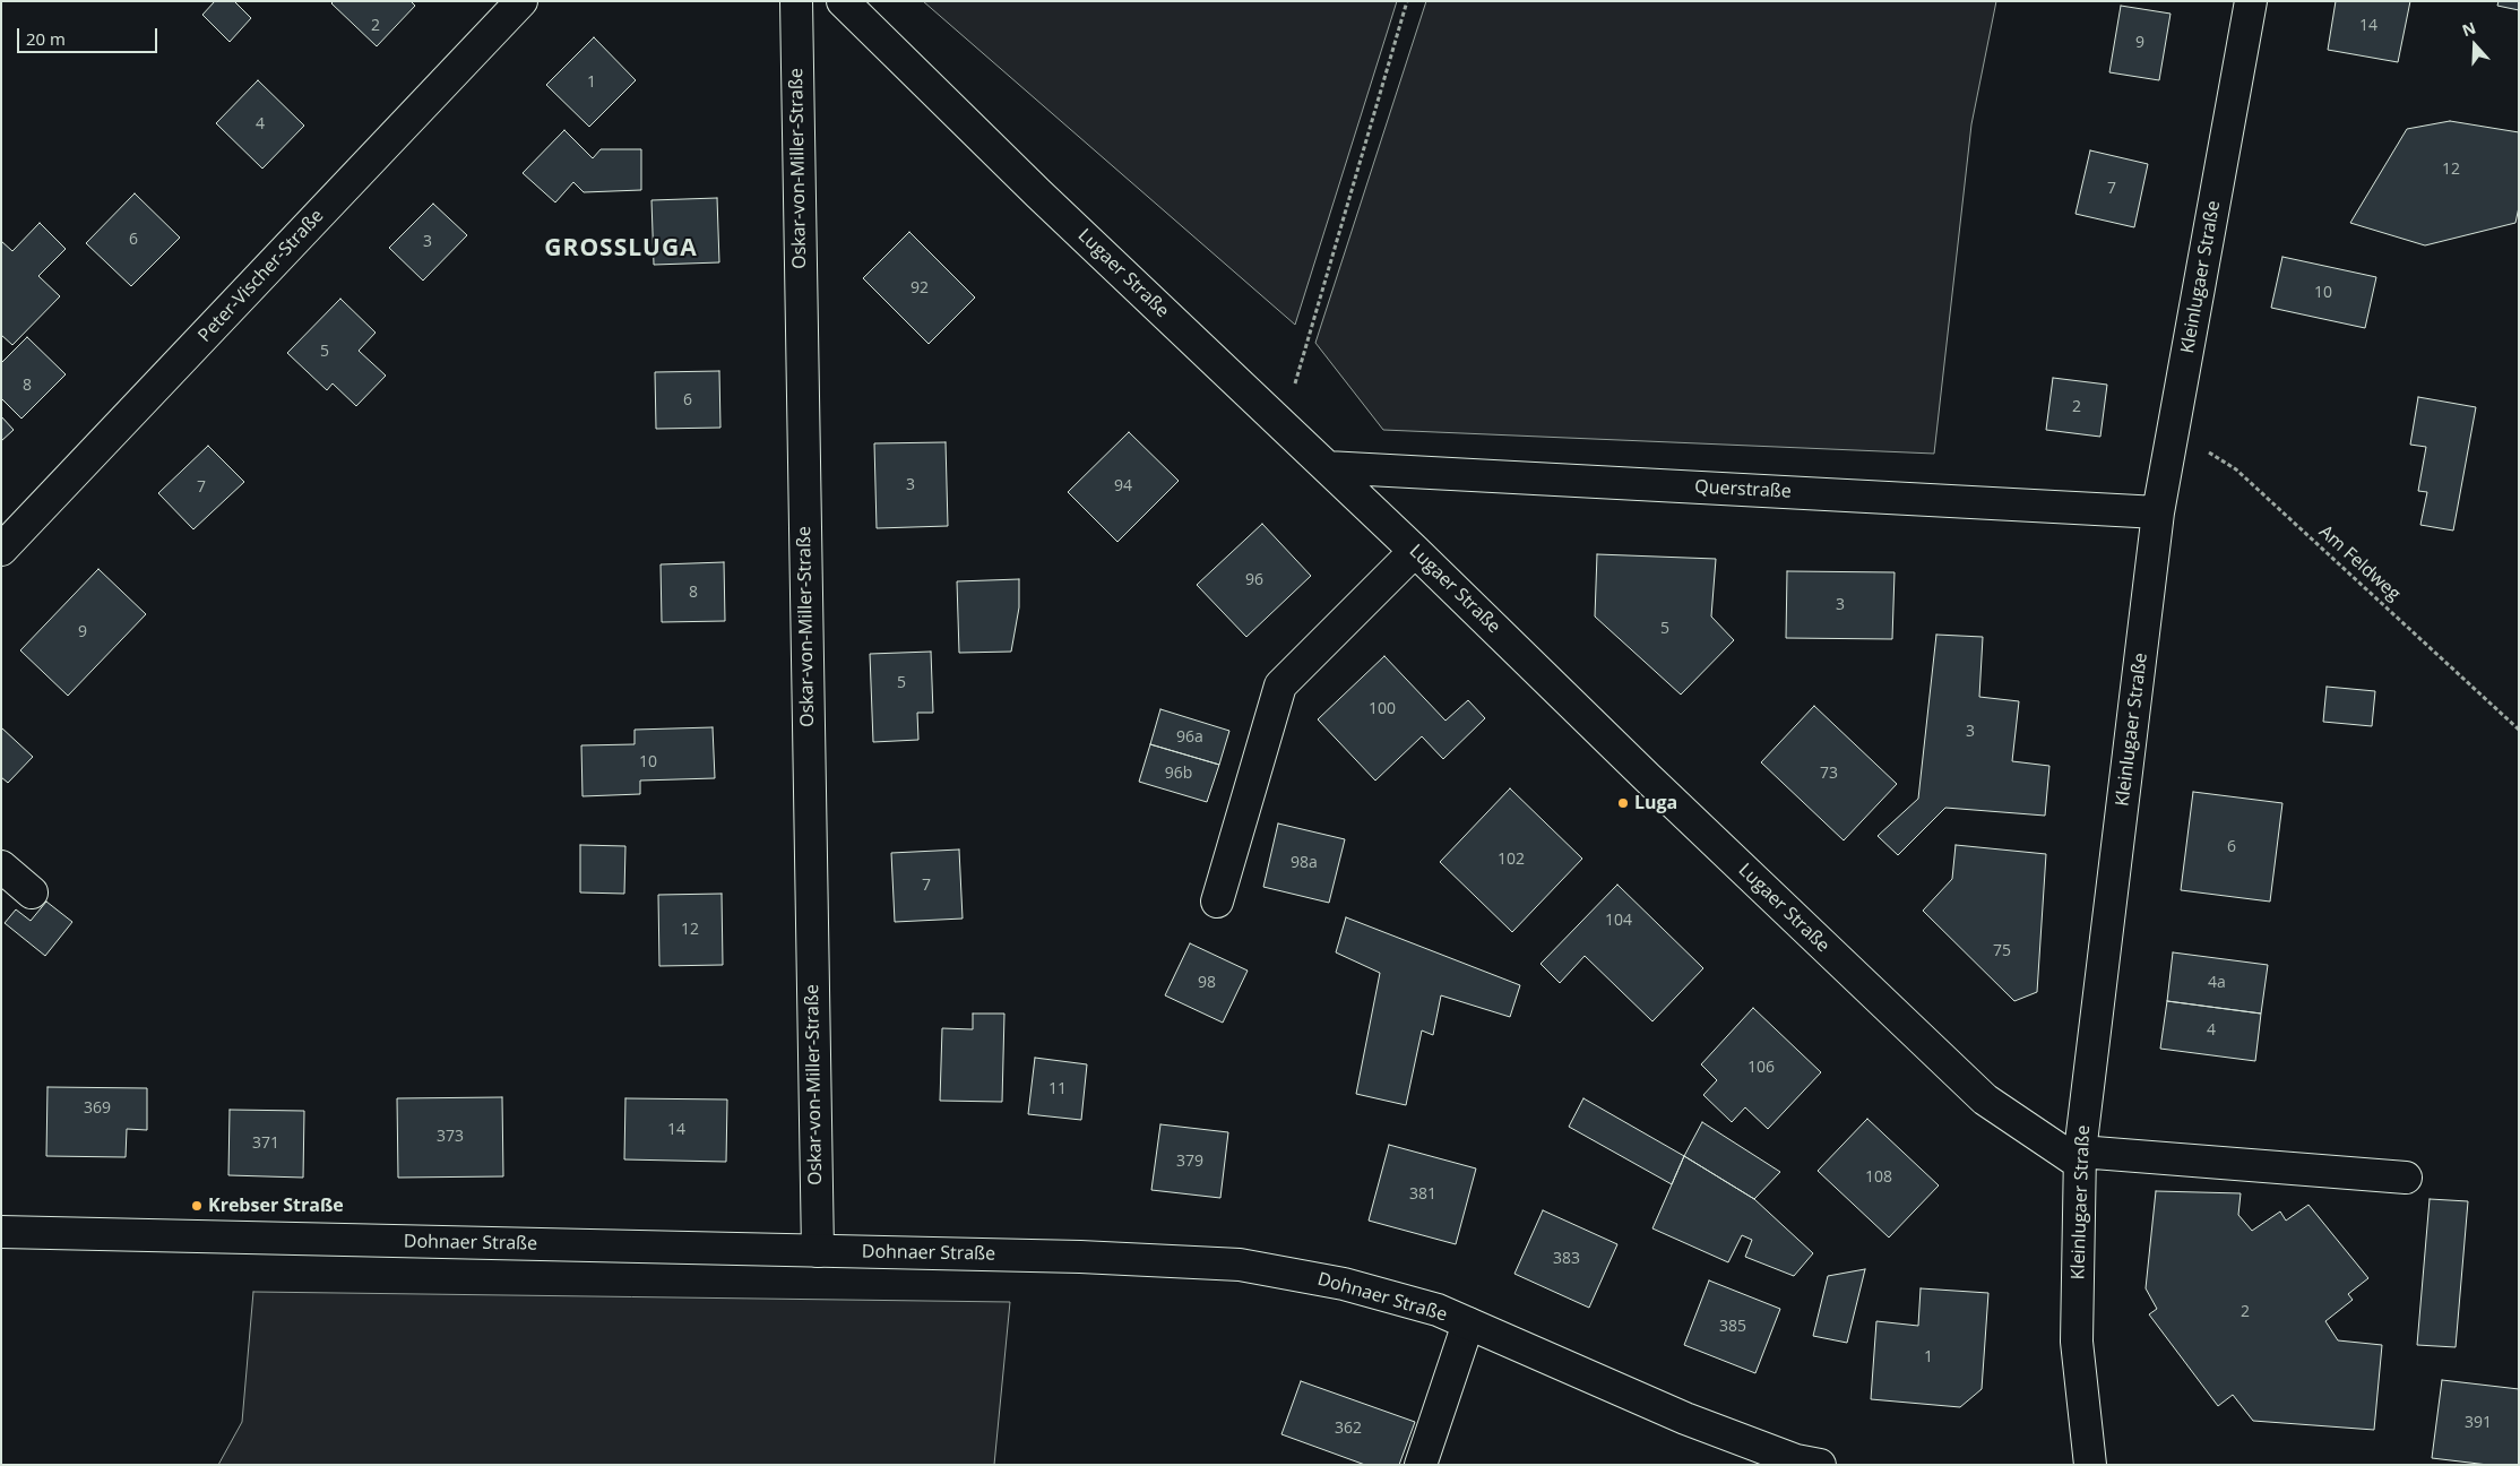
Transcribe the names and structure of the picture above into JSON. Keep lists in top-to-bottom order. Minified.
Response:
{"streets":{"street":["Oskar-von-Miller-Straße","Lugaer Straße","Peter-Vischer-Straße","Kleinlugaer Straße","Querstraße","Dohnaer Straße"],"path":["Am Feldweg"]},"crossings":[["Oskar-von-Miller-Straße","Dohnaer Straße"],["Lugaer Straße","Kleinlugaer Straße"],["Lugaer Straße","Querstraße"],["Kleinlugaer Straße","Querstraße"],["Kleinlugaer Straße","Am Feldweg"]],"districts":["GROSSLUGA"],"places":["Luga","Krebser Straße"],"house_numbers":["2","14","9","1","4","12","7","6","3","92","10","5","8","6","2","3","94","7","96","8","3","5","9","5","100","3","96a","10","96b","73","6","102","98a","7","104","12","75","98","4a","4","106","11","369","14","373","371","379","108","381","383","2","385","1","391","362"],"scale_bar":"20 m","north":"top"}
